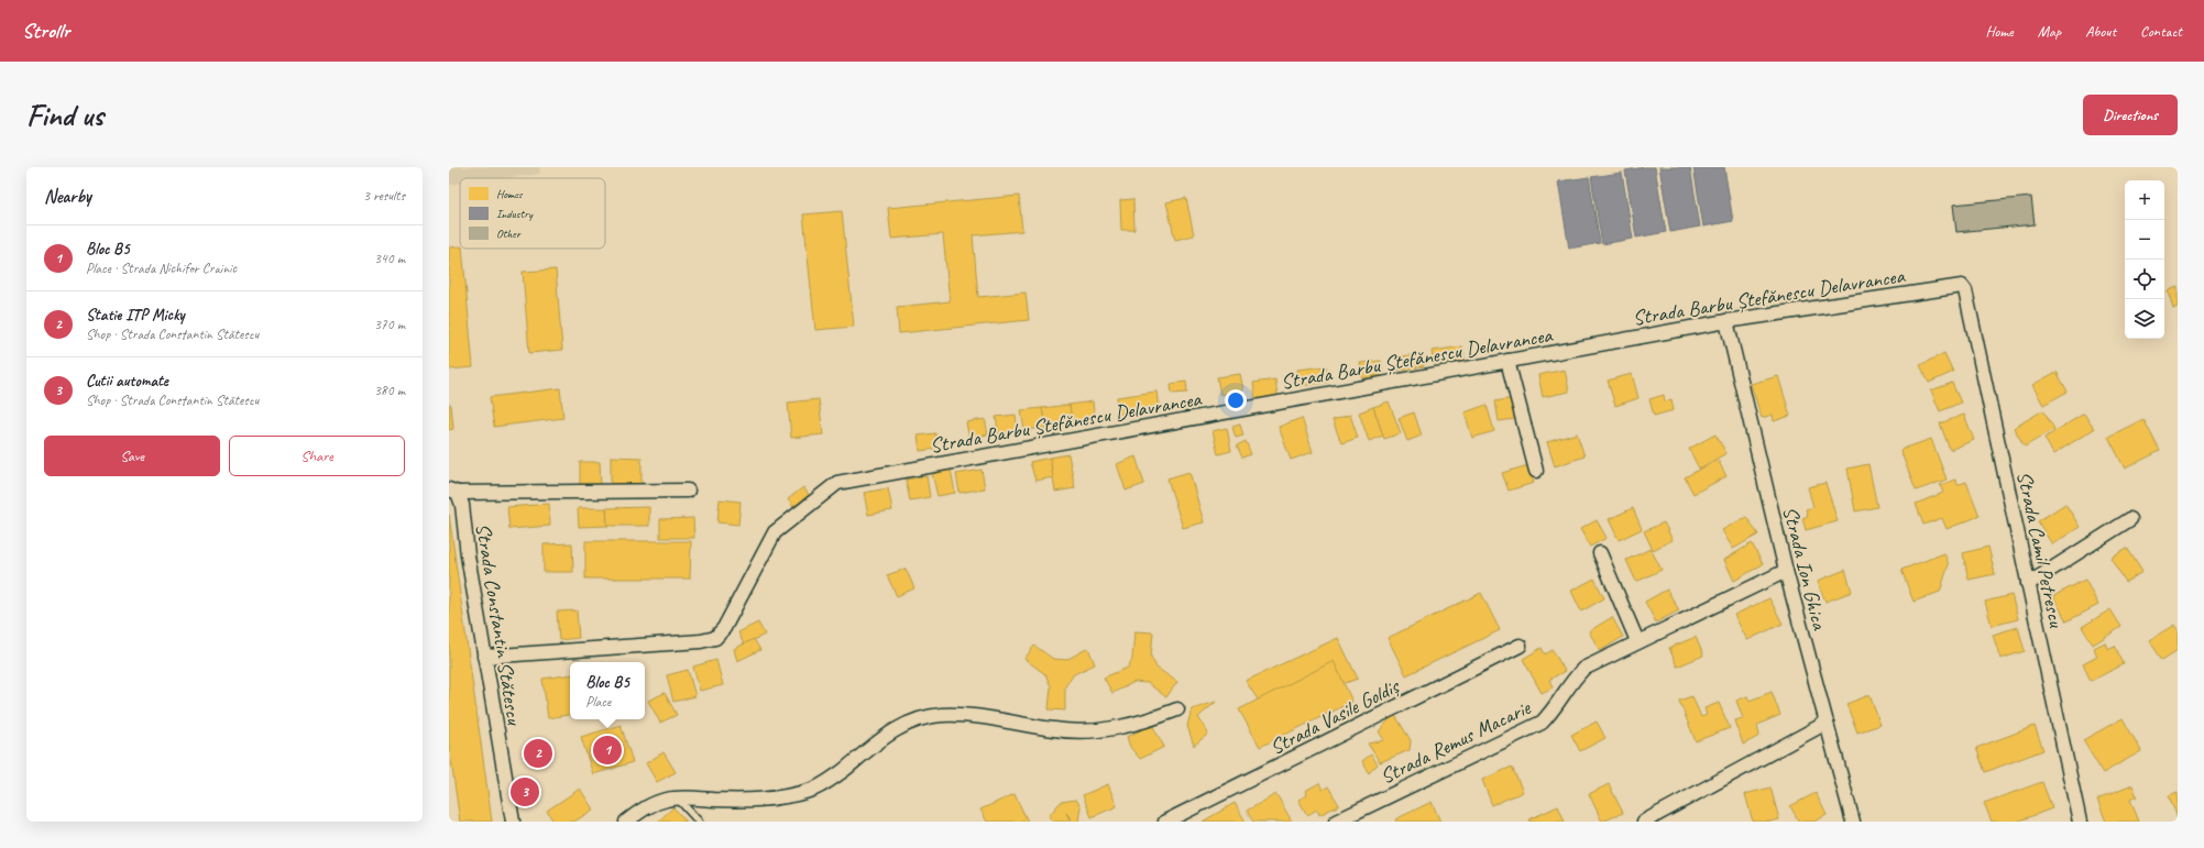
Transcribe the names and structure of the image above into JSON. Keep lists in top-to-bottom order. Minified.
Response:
{"streets":{"street":["Strada Barbu Ștefănescu Delavrancea","Strada Camil Petrescu","Strada Ion Ghica","Strada Constantin Stătescu","Strada Vasile Goldiș","Strada Remus Macarie"]},"crossings":[["Strada Barbu Ștefănescu Delavrancea","Strada Camil Petrescu"],["Strada Barbu Ștefănescu Delavrancea","Strada Ion Ghica"],["Strada Barbu Ștefănescu Delavrancea","Strada Constantin Stătescu"],["Strada Ion Ghica","Strada Remus Macarie"]],"legend":["Homes","Industry","Other"],"page":{"header":"Strollr","nav":["Home","Map","About","Contact"],"buttons":["Directions",["Save","Share"]],"title":"Find us","heading":["Nearby","3 results"],"map_buttons":["+","−"],"list":[{"mark":"1","name":"Bloc B5","note":"Place · Strada Nichifor Crainic","value":"340 m"},{"mark":"2","name":"Statie ITP Micky","note":"Shop · Strada Constantin Stătescu","value":"370 m"},{"mark":"3","name":"Cutii automate","note":"Shop · Strada Constantin Stătescu","value":"380 m"}],"popup":["Bloc B5","Place"],"pins":["1","2","3"]}}
